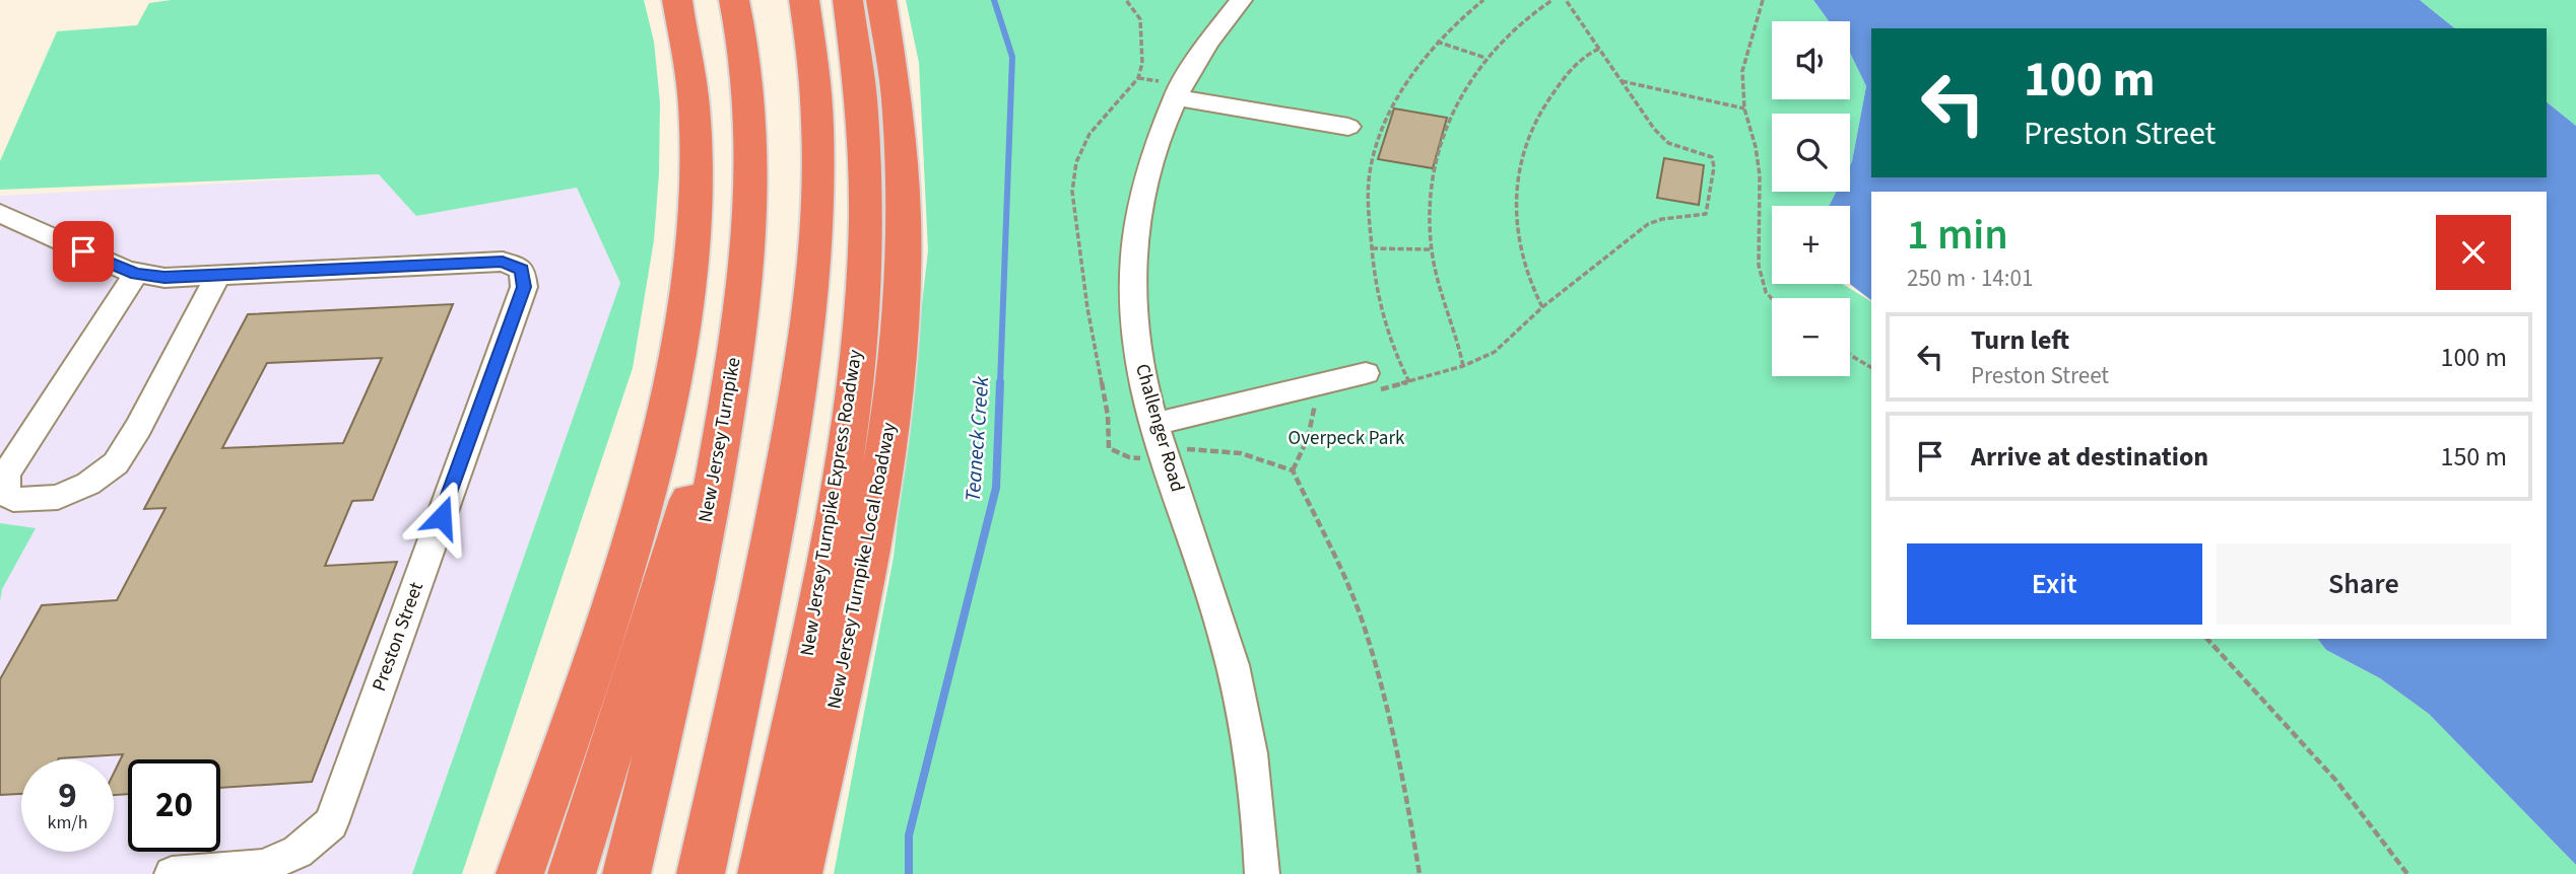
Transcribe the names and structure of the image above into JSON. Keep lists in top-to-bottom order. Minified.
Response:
{"streets":{"highway":["New Jersey Turnpike","New Jersey Turnpike Express Roadway","New Jersey Turnpike Local Roadway"],"street":["Challenger Road","Preston Street"]},"water":["Teaneck Creek"],"parks":["Overpeck Park"],"page":{"map_buttons":["+","−"],"turn":["100 m","Preston Street"],"heading":["1 min","250 m · 14:01"],"list":[{"name":"Turn left","note":"Preston Street","value":"100 m"},{"name":"Arrive at destination","value":"150 m"}],"buttons":["Exit","Share"],"speed":"9 km/h","limit":"20"}}
